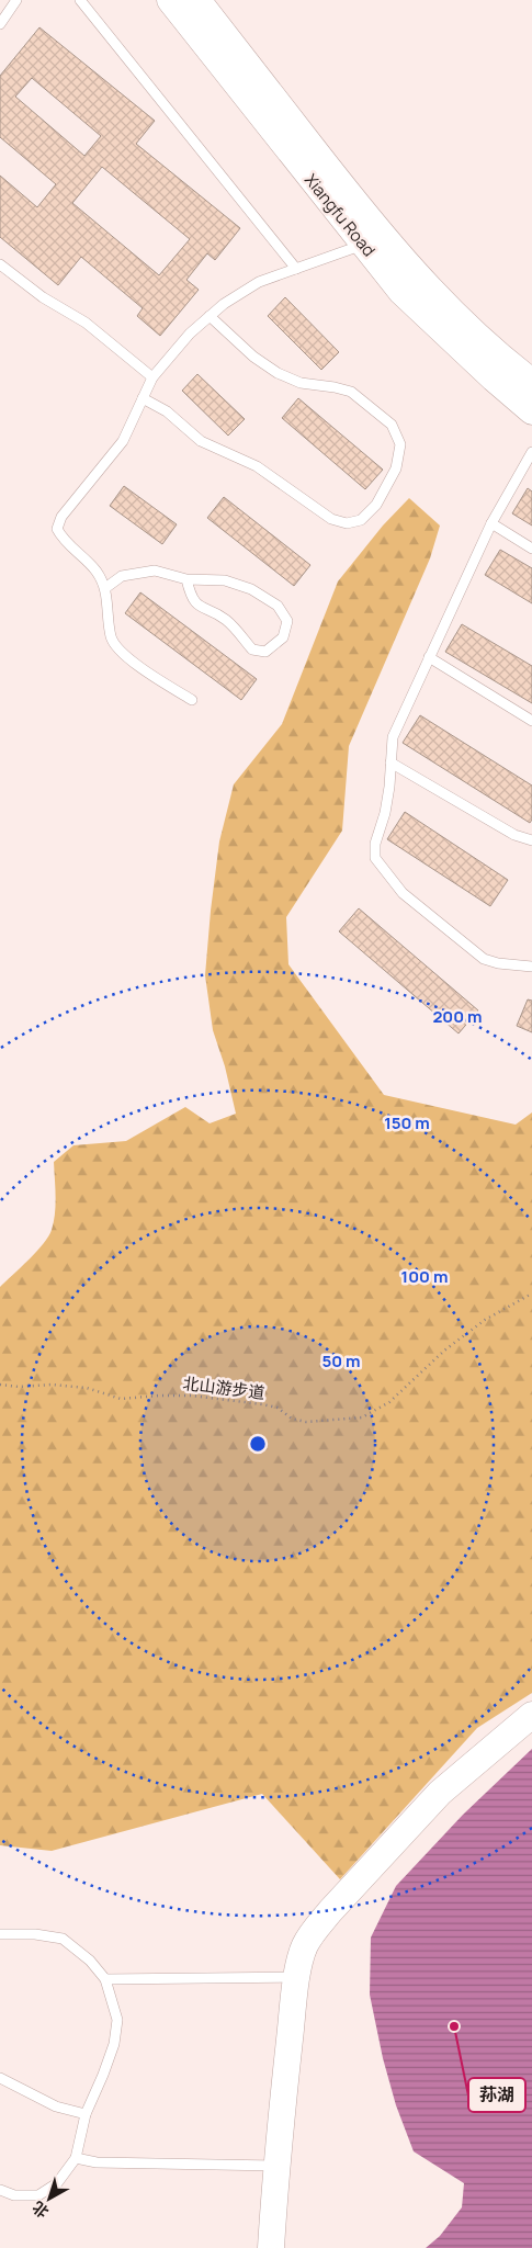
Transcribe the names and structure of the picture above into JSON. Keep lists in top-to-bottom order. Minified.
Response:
{"streets":{"main road":["Xiangfu Road"],"path":["北山游步道"]},"places":["荪湖"],"north":"bottom left","rings":["200 m","150 m","100 m","50 m"]}
